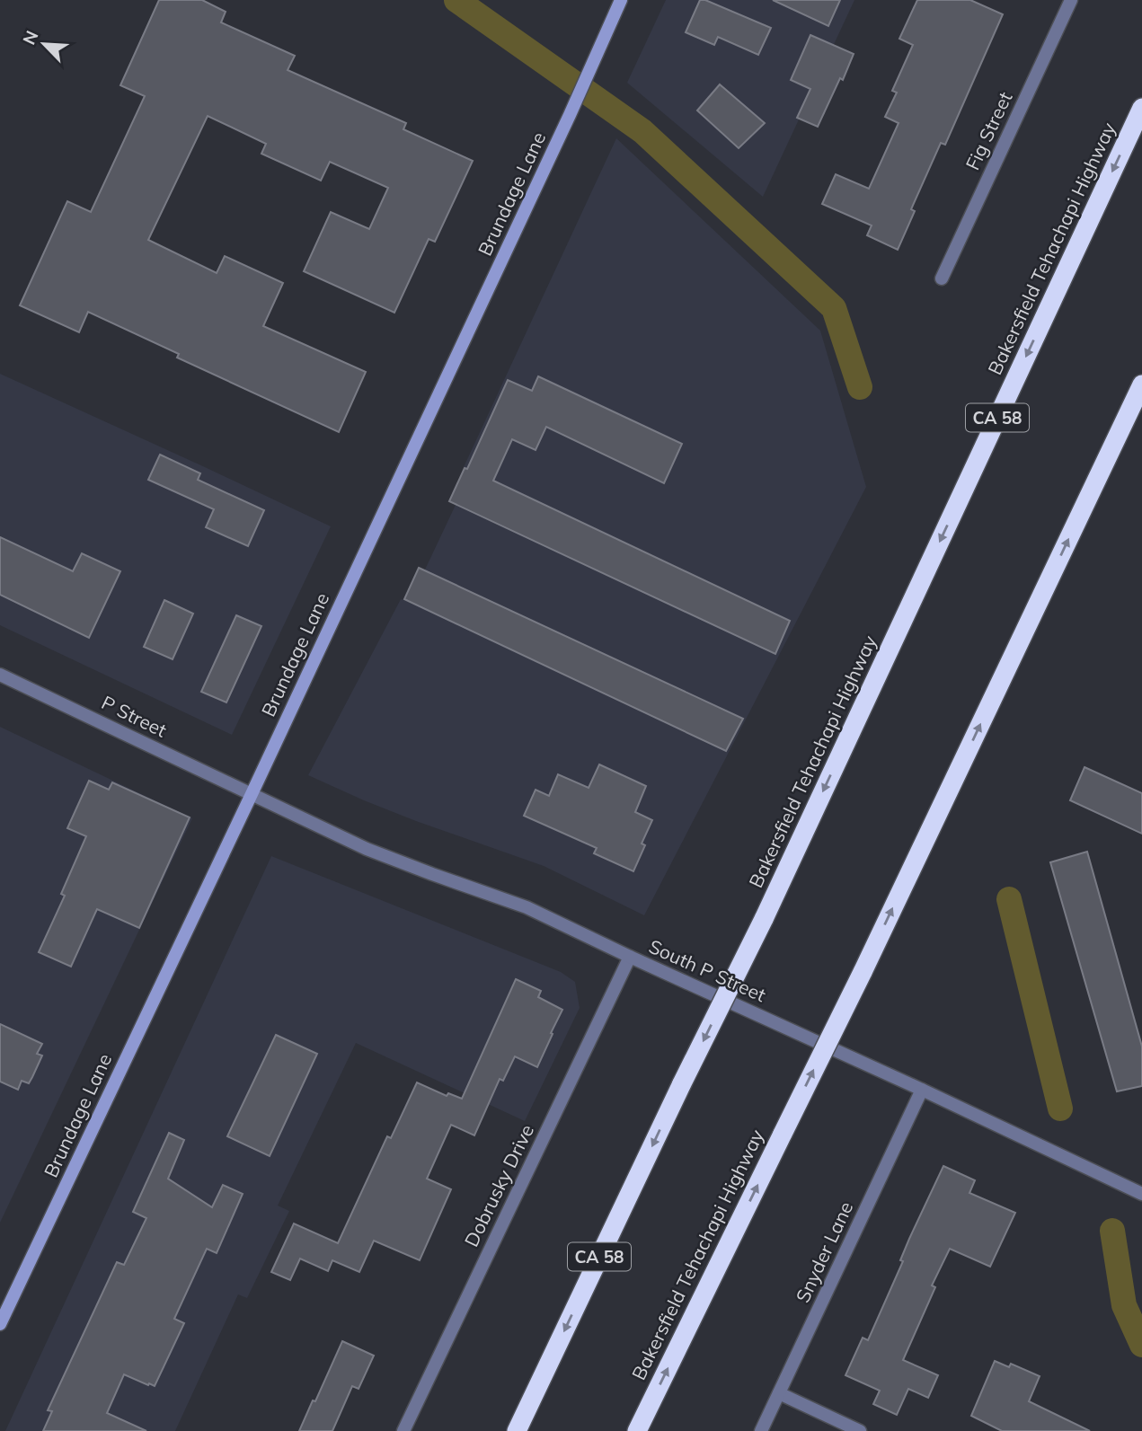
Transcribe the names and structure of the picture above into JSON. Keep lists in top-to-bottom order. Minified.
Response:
{"streets":{"highway":["Bakersfield Tehachapi Highway","CA 58"],"main road":["Brundage Lane"],"street":["Fig Street","P Street","South P Street","Dobrusky Drive","Snyder Lane"]},"crossings":[["Brundage Lane","P Street"],["Brundage Lane","South P Street"],["P Street","South P Street"],["South P Street","Dobrusky Drive"],["South P Street","Snyder Lane"]],"north":"top left"}
